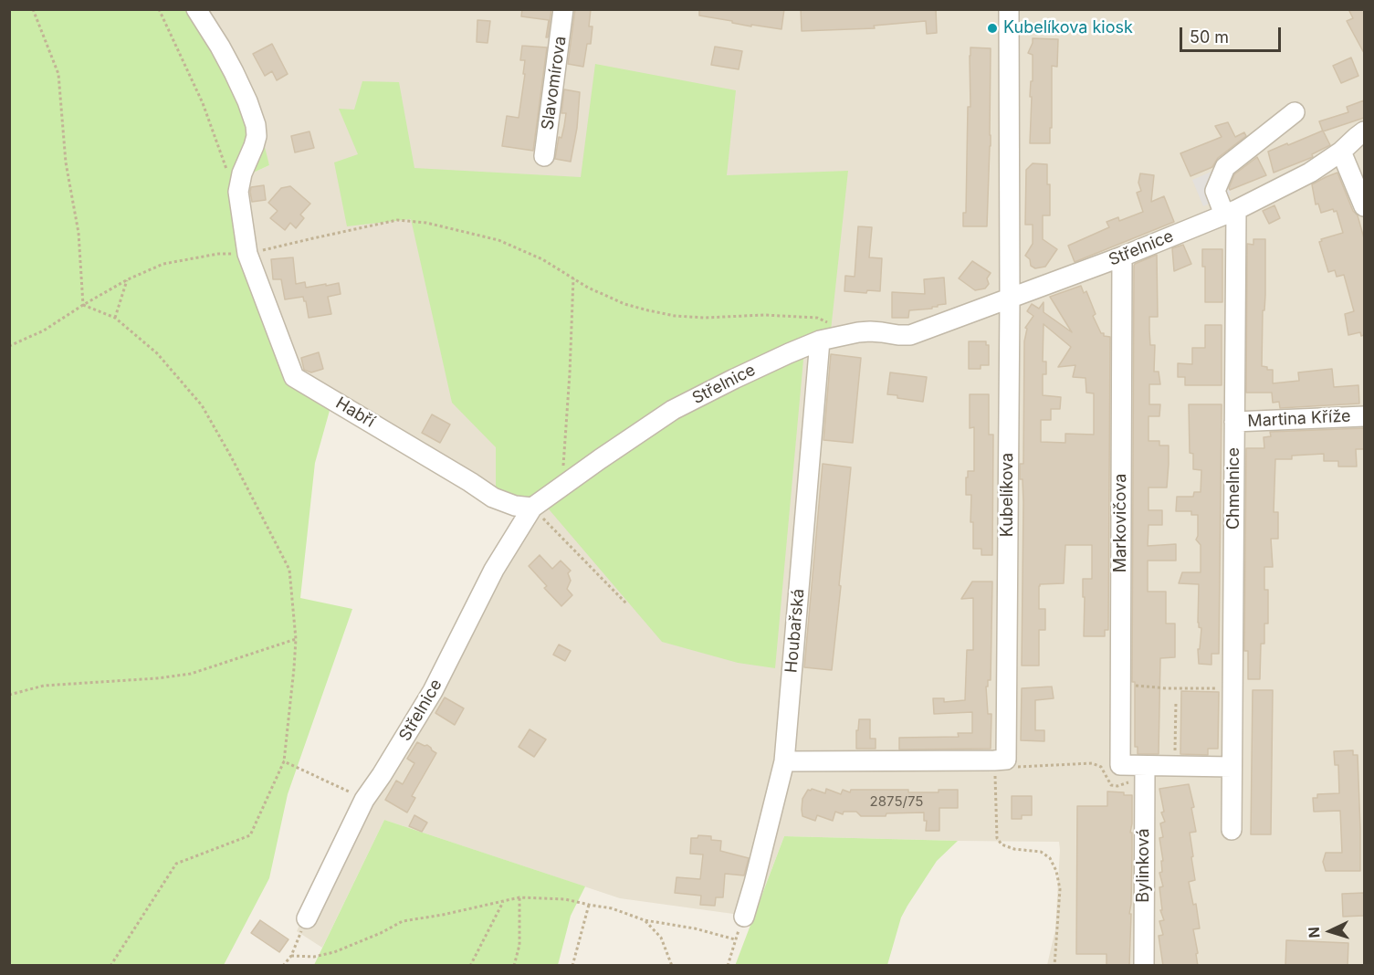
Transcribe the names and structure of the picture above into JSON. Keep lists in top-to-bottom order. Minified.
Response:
{"streets":{"street":["Slavomírova","Střelnice","Habří","Martina Kříže","Chmelnice","Kubelíkova","Markovičova","Houbařská","Bylinková"]},"crossings":[["Střelnice","Habří"],["Střelnice","Chmelnice"],["Střelnice","Kubelíkova"],["Střelnice","Markovičova"],["Střelnice","Houbařská"],["Martina Kříže","Chmelnice"],["Markovičova","Bylinková"]],"places":["Kubelíkova kiosk"],"house_numbers":["2875/75"],"scale_bar":"50 m","north":"left"}
